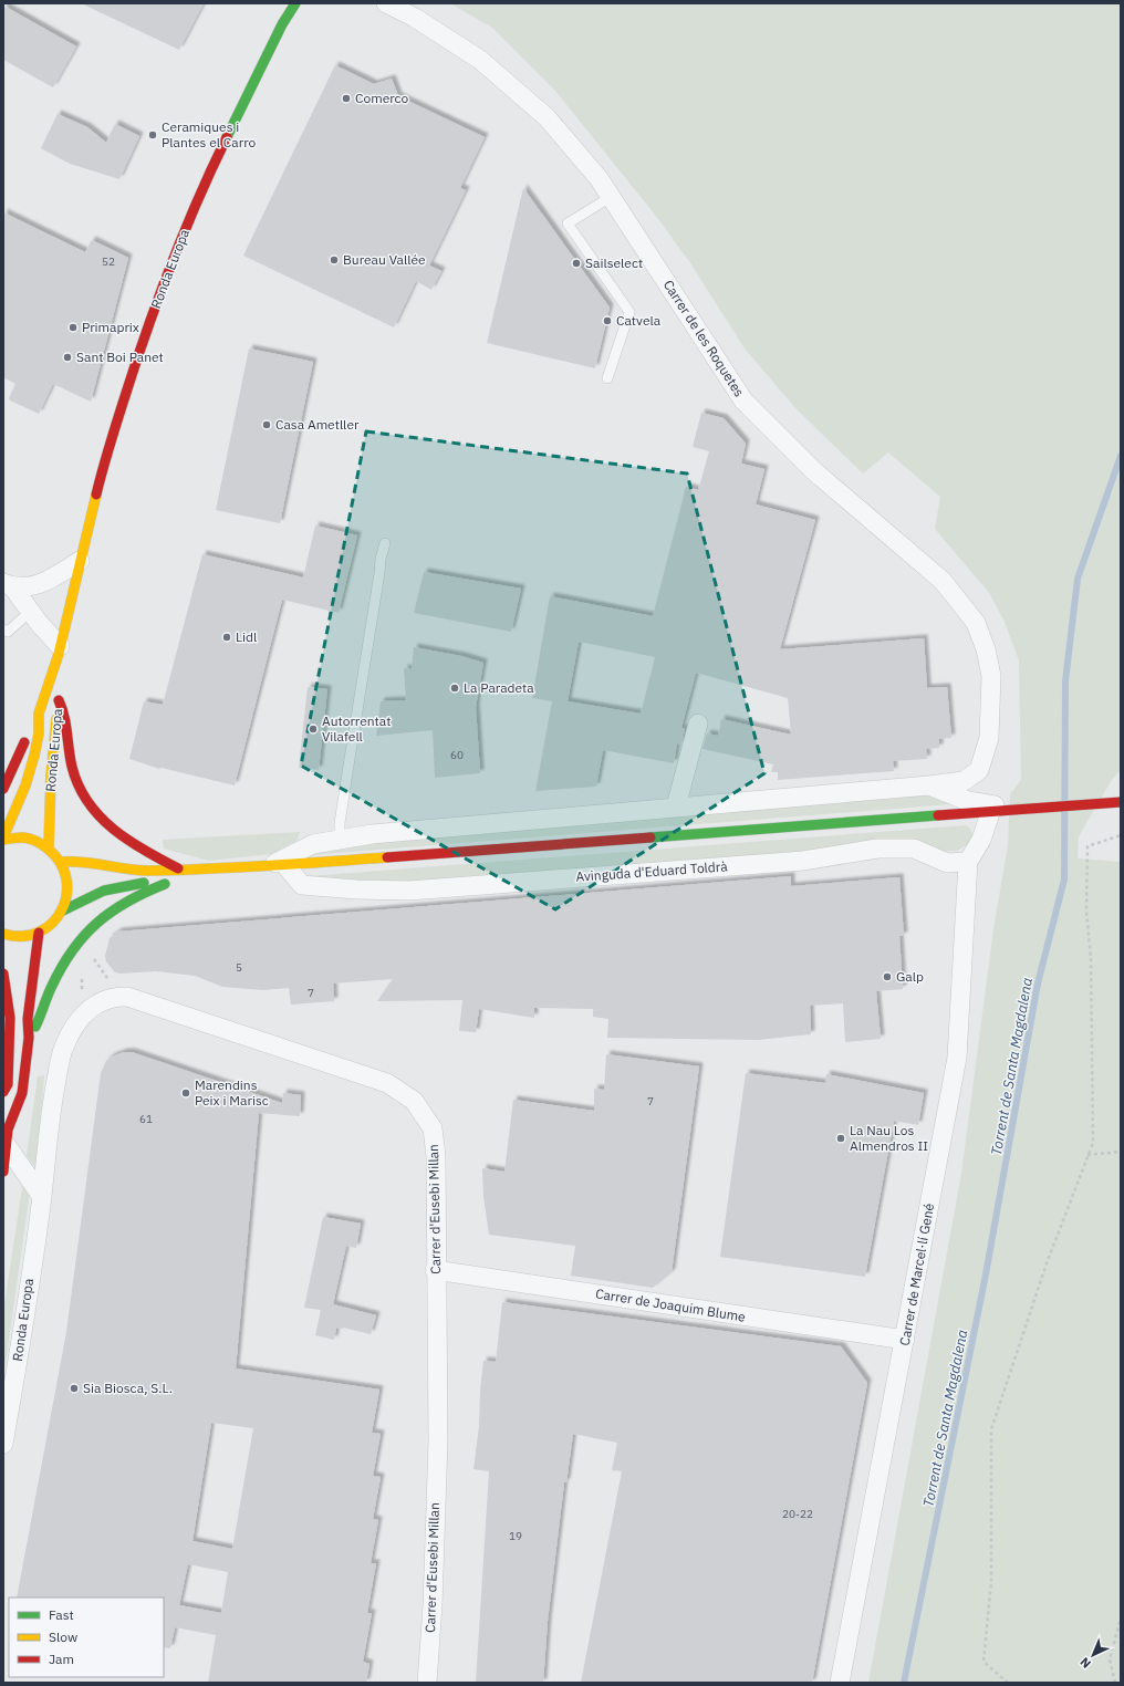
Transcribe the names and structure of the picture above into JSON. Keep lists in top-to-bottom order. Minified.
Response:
{"streets":{"street":["Ronda Europa","Carrer de les Roquetes","Avinguda d'Eduard Toldrà","Carrer d'Eusebi Millan","Carrer de Marcel·lí Gené","Carrer de Joaquim Blume"]},"crossings":[["Ronda Europa","Carrer d'Eusebi Millan"],["Avinguda d'Eduard Toldrà","Carrer de Marcel·lí Gené"],["Carrer d'Eusebi Millan","Carrer de Joaquim Blume"],["Carrer de Marcel·lí Gené","Carrer de Joaquim Blume"]],"water":["Torrent de Santa Magdalena"],"places":["Comerco","Ceramiques i Plantes el Carro","Bureau Vallée","Sailselect","Catvela","Primaprix","Sant Boi Panet","Casa Ametller","Lidl","La Paradeta","Autorrentat Vilafell","Galp","Marendins Peix i Marisc","La Nau Los Almendros II","Sia Biosca, S.L."],"house_numbers":["52","60","5","7","7","61","20-22","19"],"legend":["Fast","Slow","Jam"],"north":"bottom left"}
